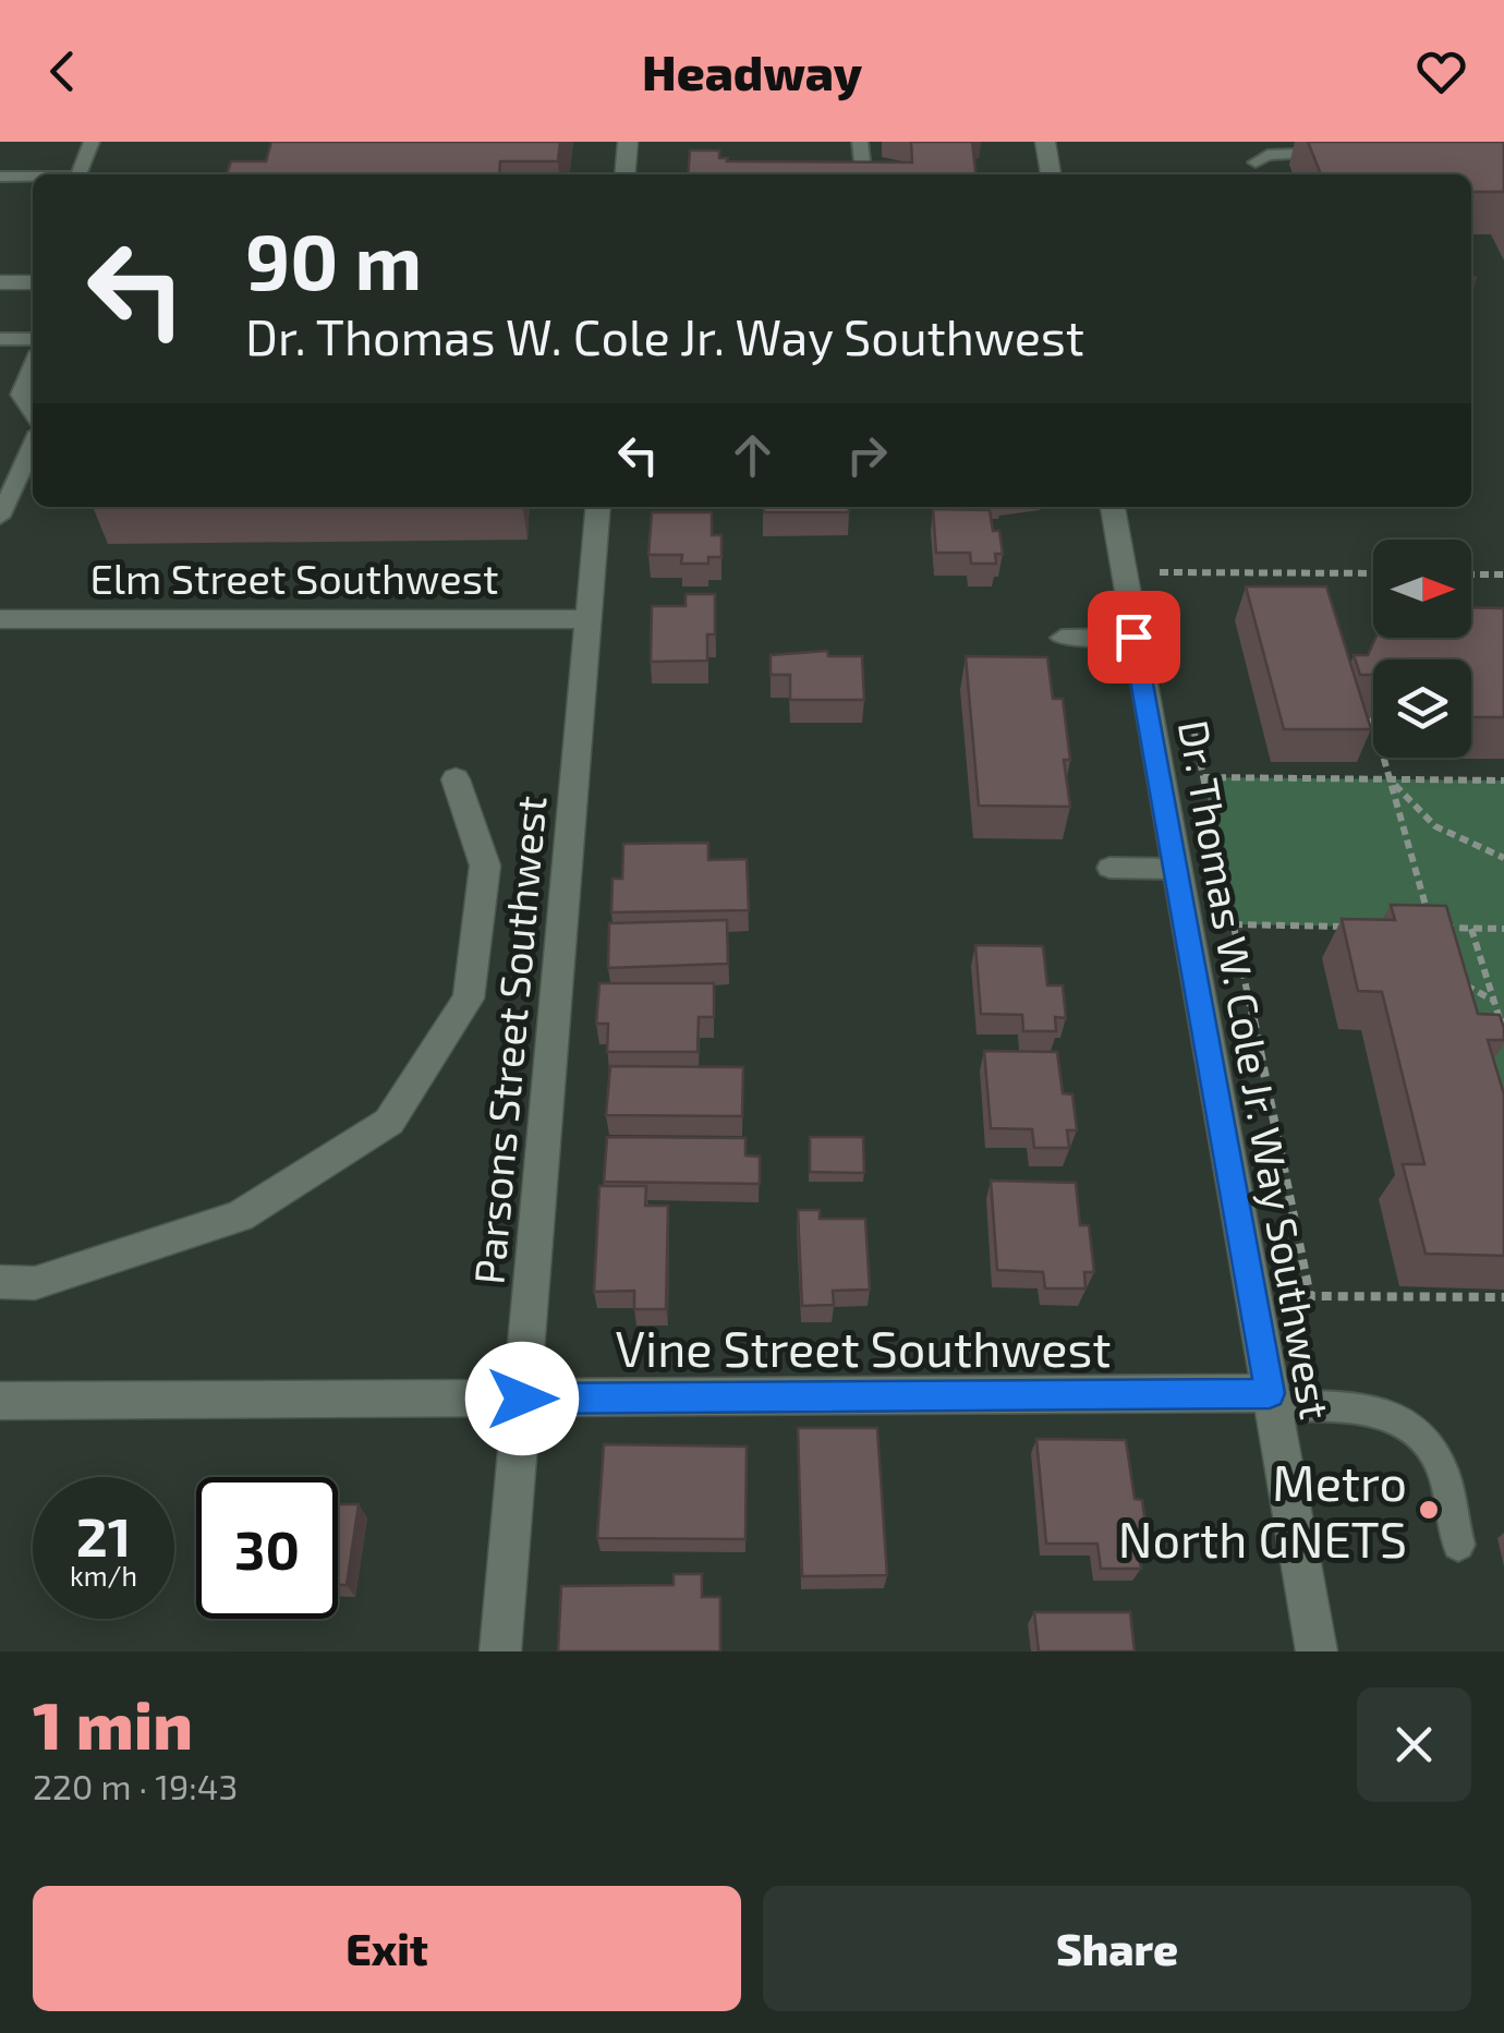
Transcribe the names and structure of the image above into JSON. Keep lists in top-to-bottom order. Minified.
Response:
{"streets":{"street":["Elm Street Southwest","Parsons Street Southwest","Dr. Thomas W. Cole Jr. Way Southwest","Vine Street Southwest"]},"crossings":[["Elm Street Southwest","Parsons Street Southwest"],["Parsons Street Southwest","Vine Street Southwest"],["Dr. Thomas W. Cole Jr. Way Southwest","Vine Street Southwest"]],"places":["Metro North GNETS"],"north":"right","page":{"header":"Headway","turn":["90 m","Dr. Thomas W. Cole Jr. Way Southwest"],"speed":"21 km/h","limit":"30","heading":["1 min","220 m · 19:43"],"buttons":["Exit","Share"]}}
